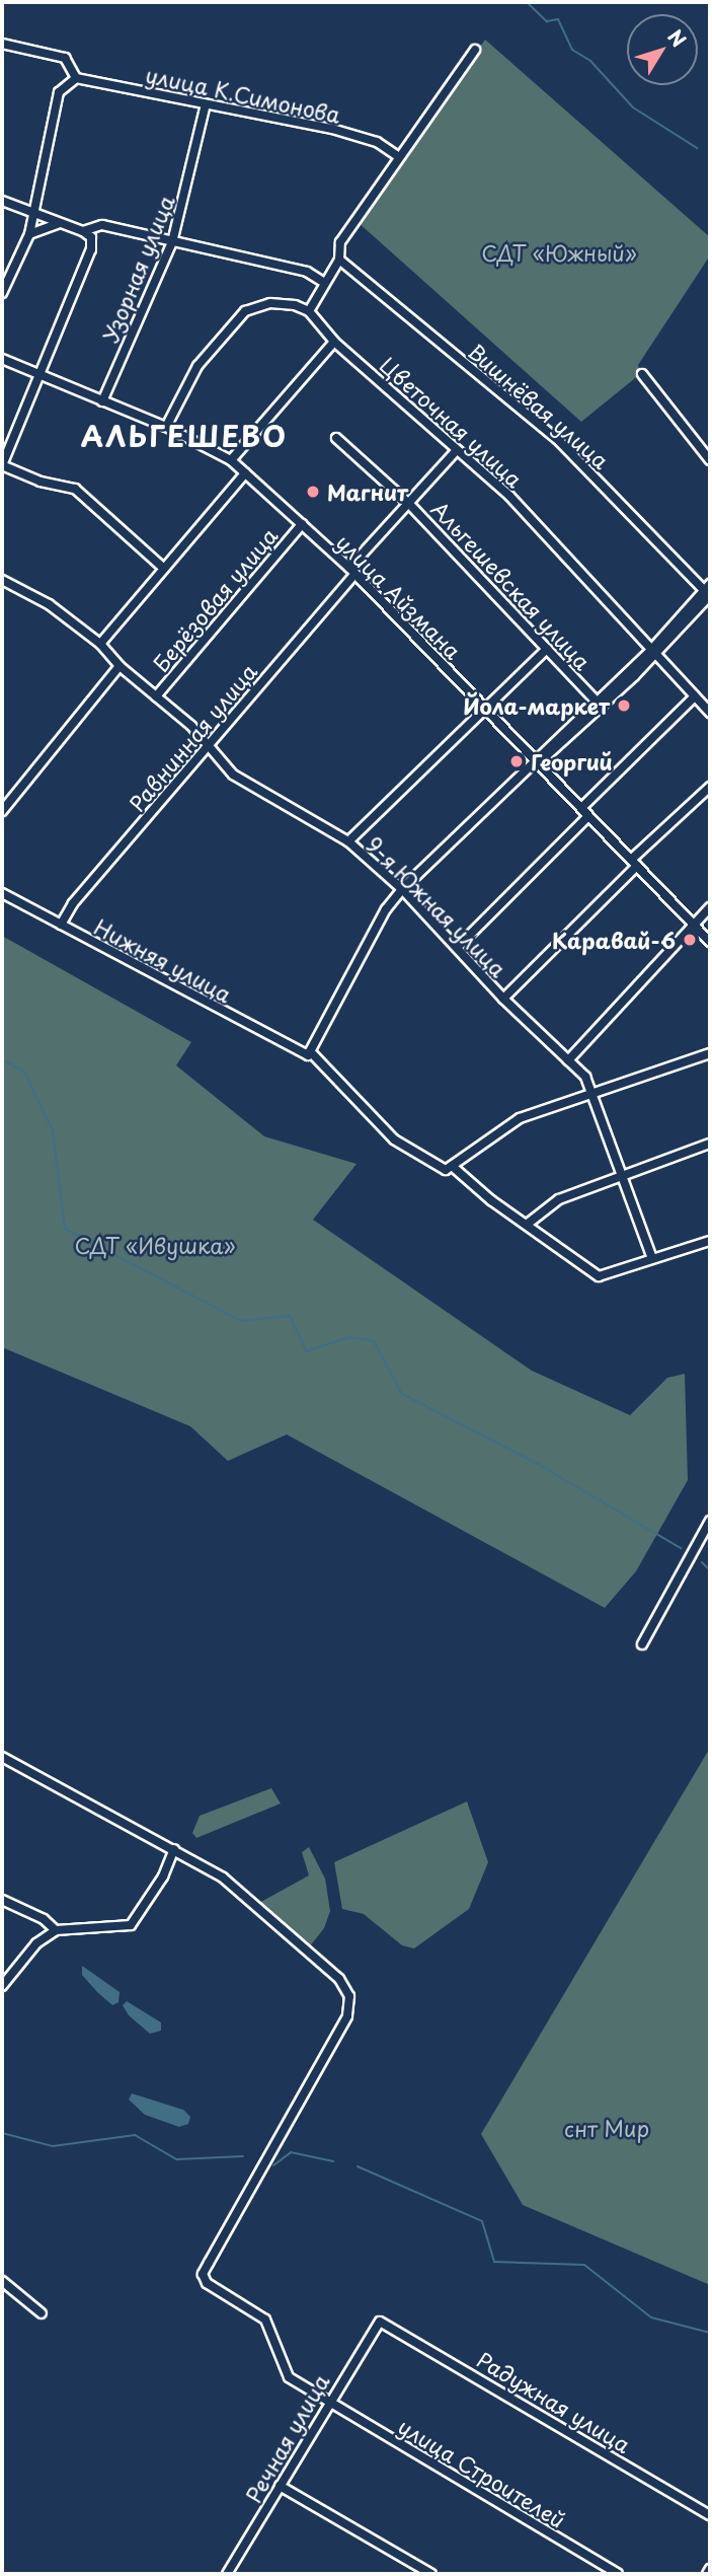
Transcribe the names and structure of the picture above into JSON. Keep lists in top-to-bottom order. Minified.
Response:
{"streets":{"street":["улица К.Симонова","Узорная улица","Вишнёвая улица","Цветочная улица","Альгешевская улица","улица Айзмана","Берёзовая улица","Равнинная улица","9-я Южная улица","Нижняя улица","Радужная улица","Речная улица","улица Строителей"]},"crossings":[["улица К.Симонова","Узорная улица"],["Узорная улица","улица Айзмана"],["Цветочная улица","Равнинная улица"],["Альгешевская улица","Равнинная улица"],["улица Айзмана","Берёзовая улица"],["улица Айзмана","Равнинная улица"],["Берёзовая улица","9-я Южная улица"],["Равнинная улица","9-я Южная улица"],["Равнинная улица","Нижняя улица"],["9-я Южная улица","Нижняя улица"],["Радужная улица","Речная улица"],["Речная улица","улица Строителей"]],"districts":["АЛЬГЕШЕВО"],"parks":["СДТ «Южный»","СДТ «Ивушка»","снт Мир"],"places":["Магнит","Йола-маркет","Георгий","Каравай-6"],"north":"top right"}
